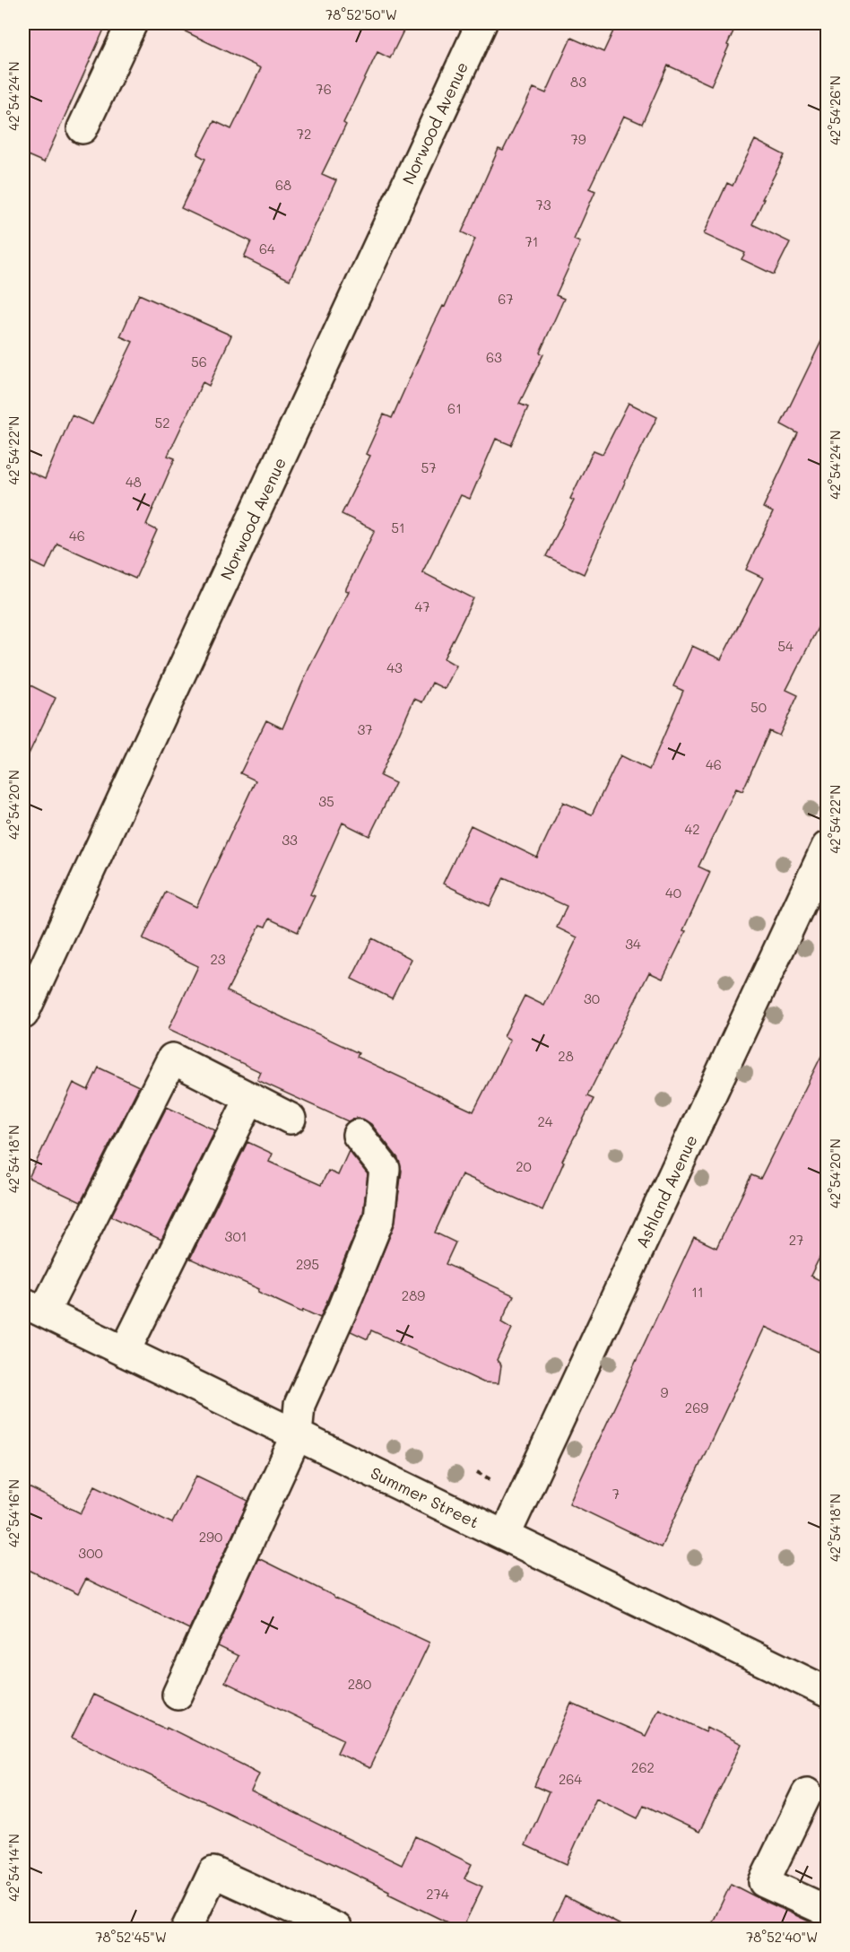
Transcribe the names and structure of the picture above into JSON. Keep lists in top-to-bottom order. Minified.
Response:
{"streets":{"street":["Norwood Avenue","Ashland Avenue","Summer Street"]},"crossings":[["Ashland Avenue","Summer Street"]],"house_numbers":["83","76","72","79","68","73","71","64","67","63","56","61","52","57","48","51","46","47","54","43","50","37","46","35","42","33","40","34","23","30","28","24","20","301","27","295","11","289","9","269","7","290","300","280","262","264","274"],"coordinates":["78°52'50\"W","42°54'24\"N","42°54'26\"N","42°54'22\"N","42°54'20\"N","42°54'18\"N","42°54'16\"N","42°54'14\"N","78°52'45\"W","78°52'40\"W"]}
